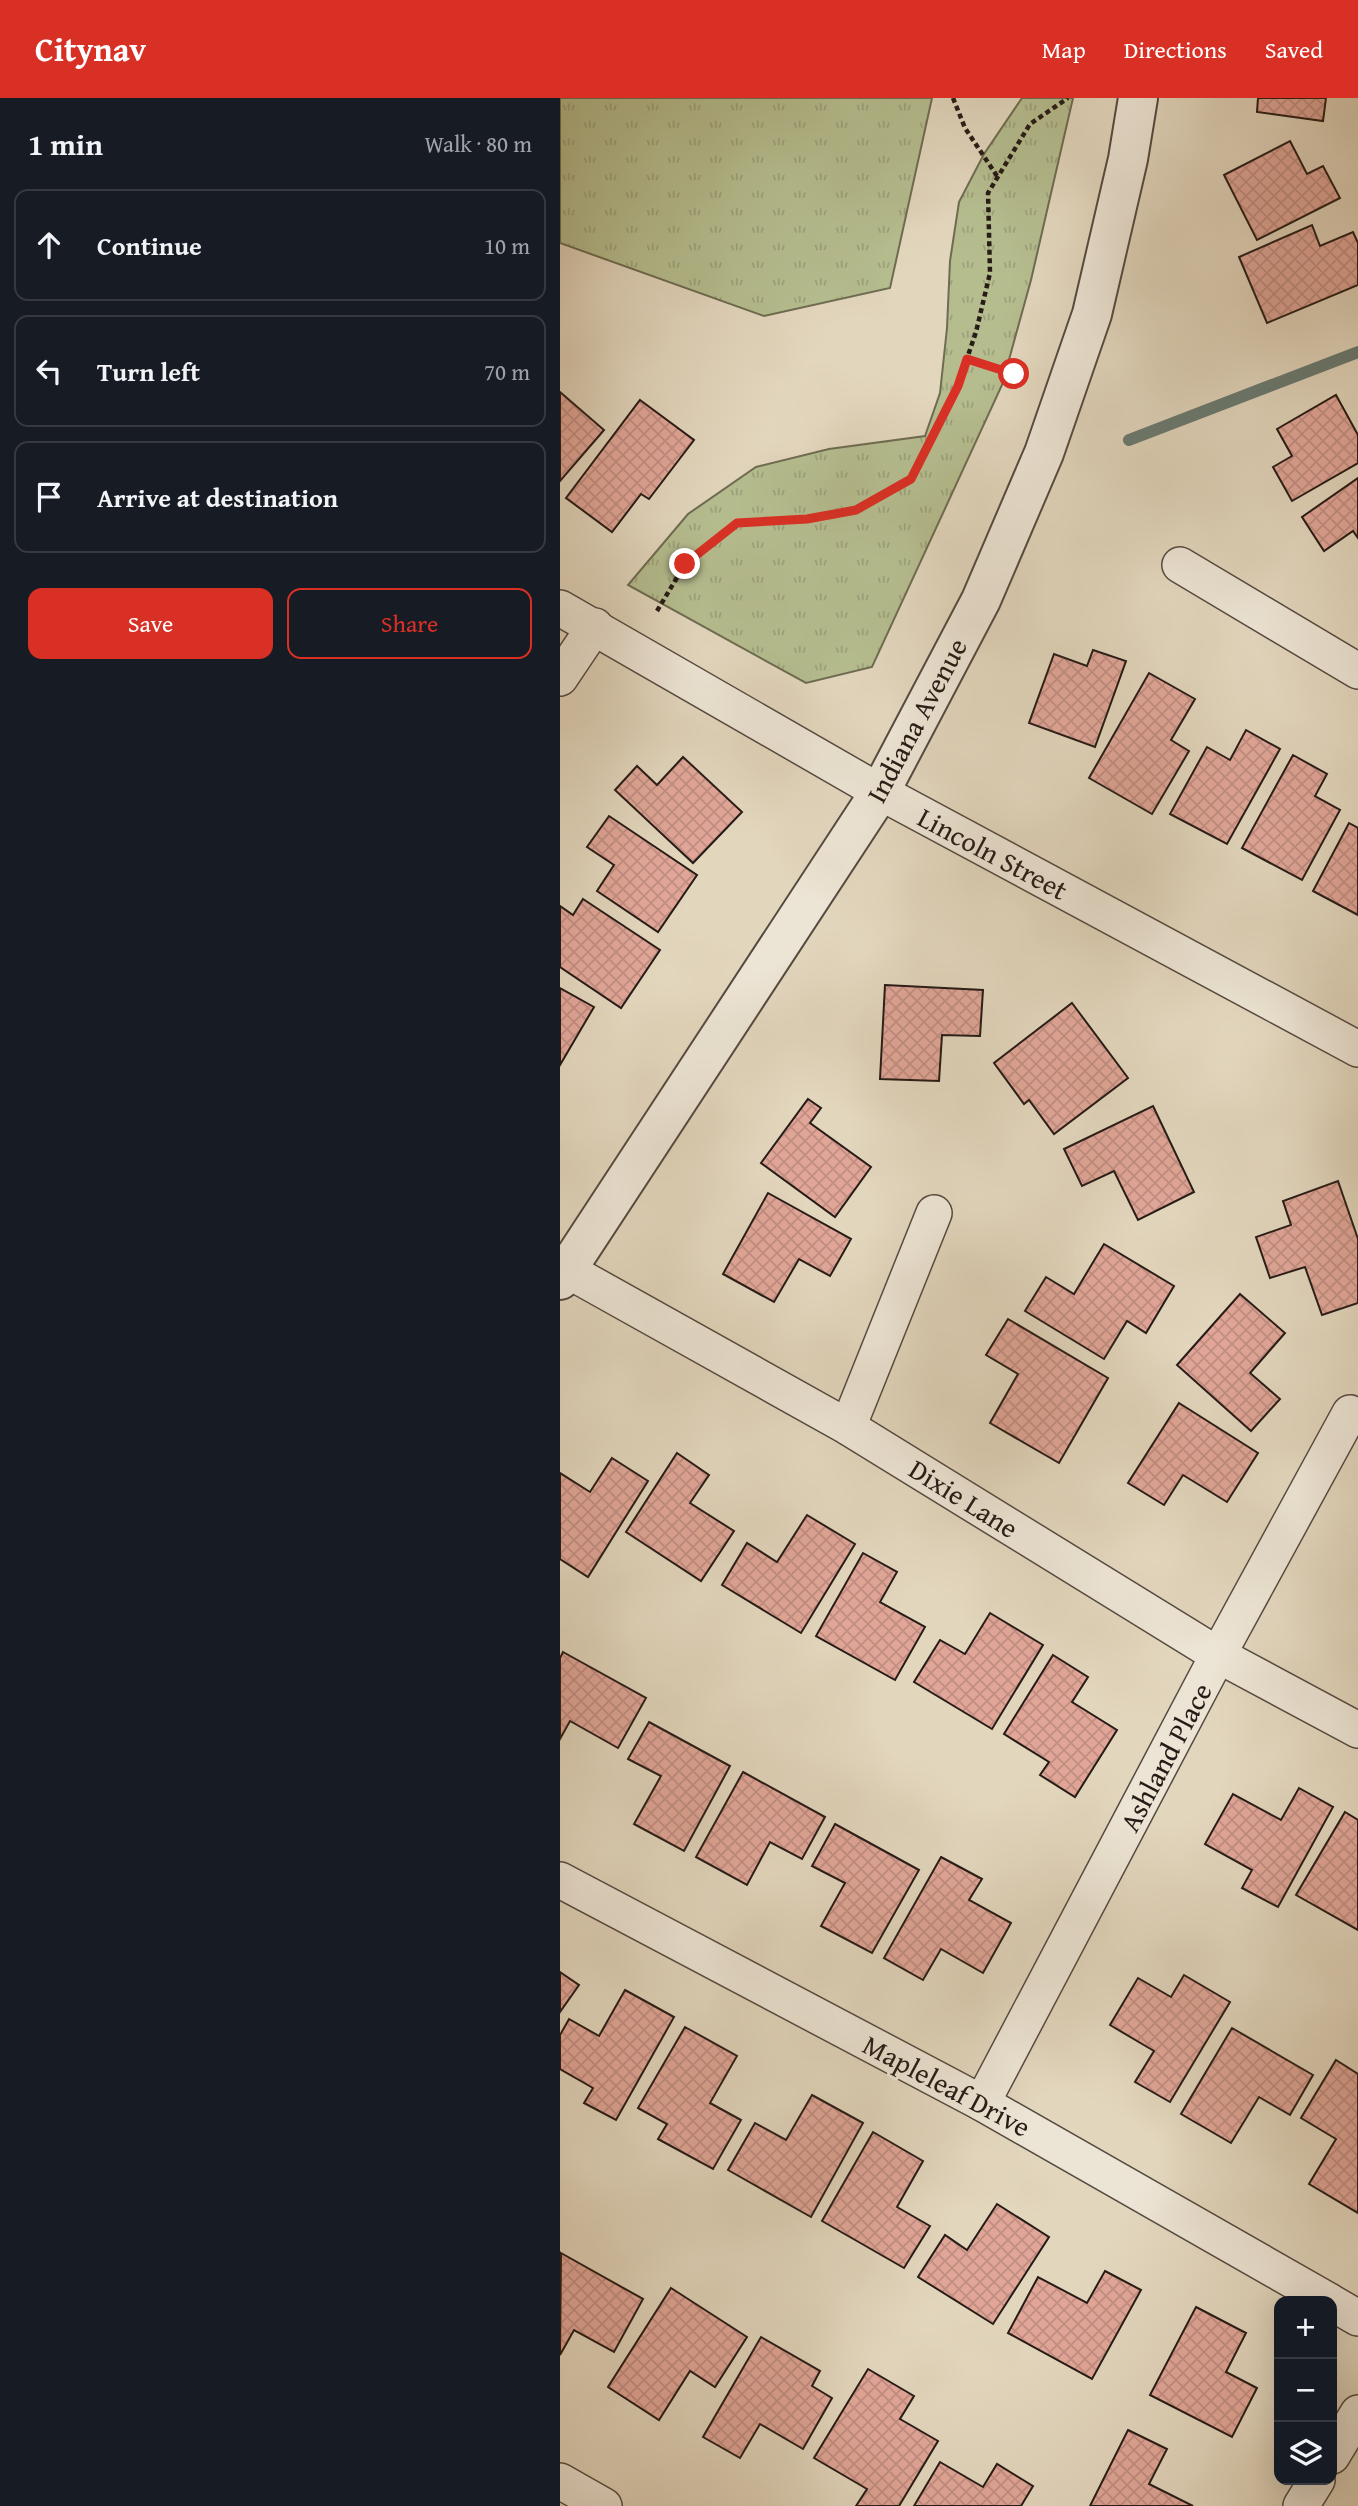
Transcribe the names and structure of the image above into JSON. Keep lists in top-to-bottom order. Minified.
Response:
{"streets":{"street":["Indiana Avenue","Lincoln Street","Dixie Lane","Ashland Place","Mapleleaf Drive"]},"crossings":[["Indiana Avenue","Lincoln Street"],["Indiana Avenue","Dixie Lane"],["Dixie Lane","Ashland Place"],["Ashland Place","Mapleleaf Drive"]],"page":{"header":"Citynav","nav":["Map","Directions","Saved"],"heading":["1 min","Walk · 80 m"],"list":[["Continue","10 m"],["Turn left","70 m"],"Arrive at destination"],"buttons":["Save","Share"],"map_buttons":["+","−"]}}
